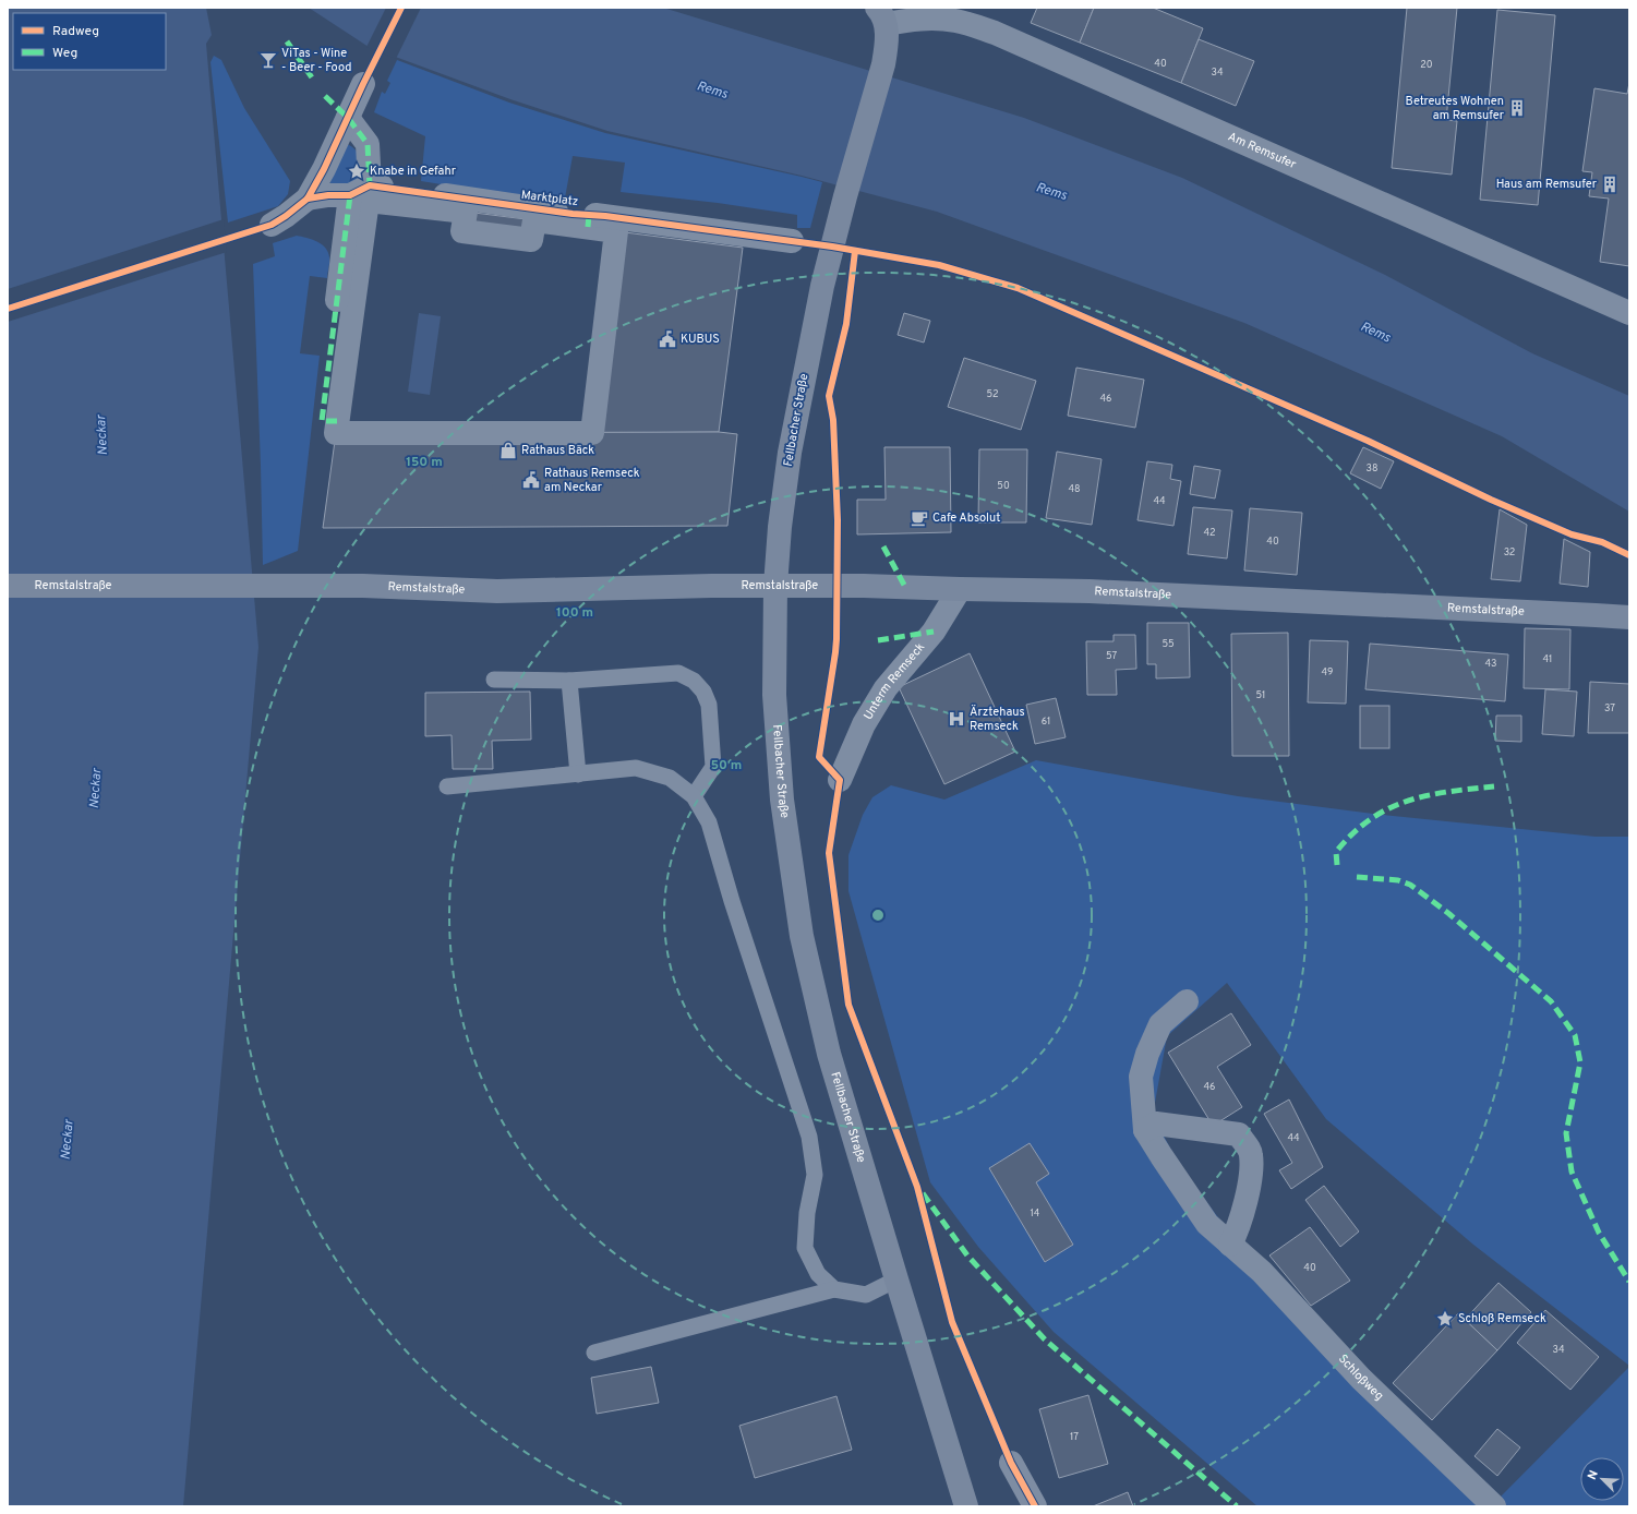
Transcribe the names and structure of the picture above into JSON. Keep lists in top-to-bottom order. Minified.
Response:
{"streets":{"main road":["Fellbacher Straße","Remstalstraße"],"street":["Am Remsufer","Marktplatz","Unterm Remseck","Schloßweg"]},"crossings":[["Am Remsufer","Fellbacher Straße"],["Fellbacher Straße","Remstalstraße"],["Remstalstraße","Unterm Remseck"]],"water":["Rems","Neckar"],"places":{"bar":["ViTas - Wine - Beer - Food"],"building":["Betreutes Wohnen am Remsufer","Haus am Remsufer"],"place":["Knabe in Gefahr","Schloß Remseck"],"public building":["KUBUS","Rathaus Remseck am Neckar"],"shop":["Rathaus Bäck"],"cafe":["Cafe Absolut"],"hospital":["Ärztehaus Remseck"]},"house_numbers":["40","20","34","52","46","38","50","48","44","42","40","32","55","57","41","43","49","51","37","61","46","44","14","40","34","17"],"legend":["Radweg","Weg"],"north":"top left","rings":["150 m","100 m","50 m"]}
